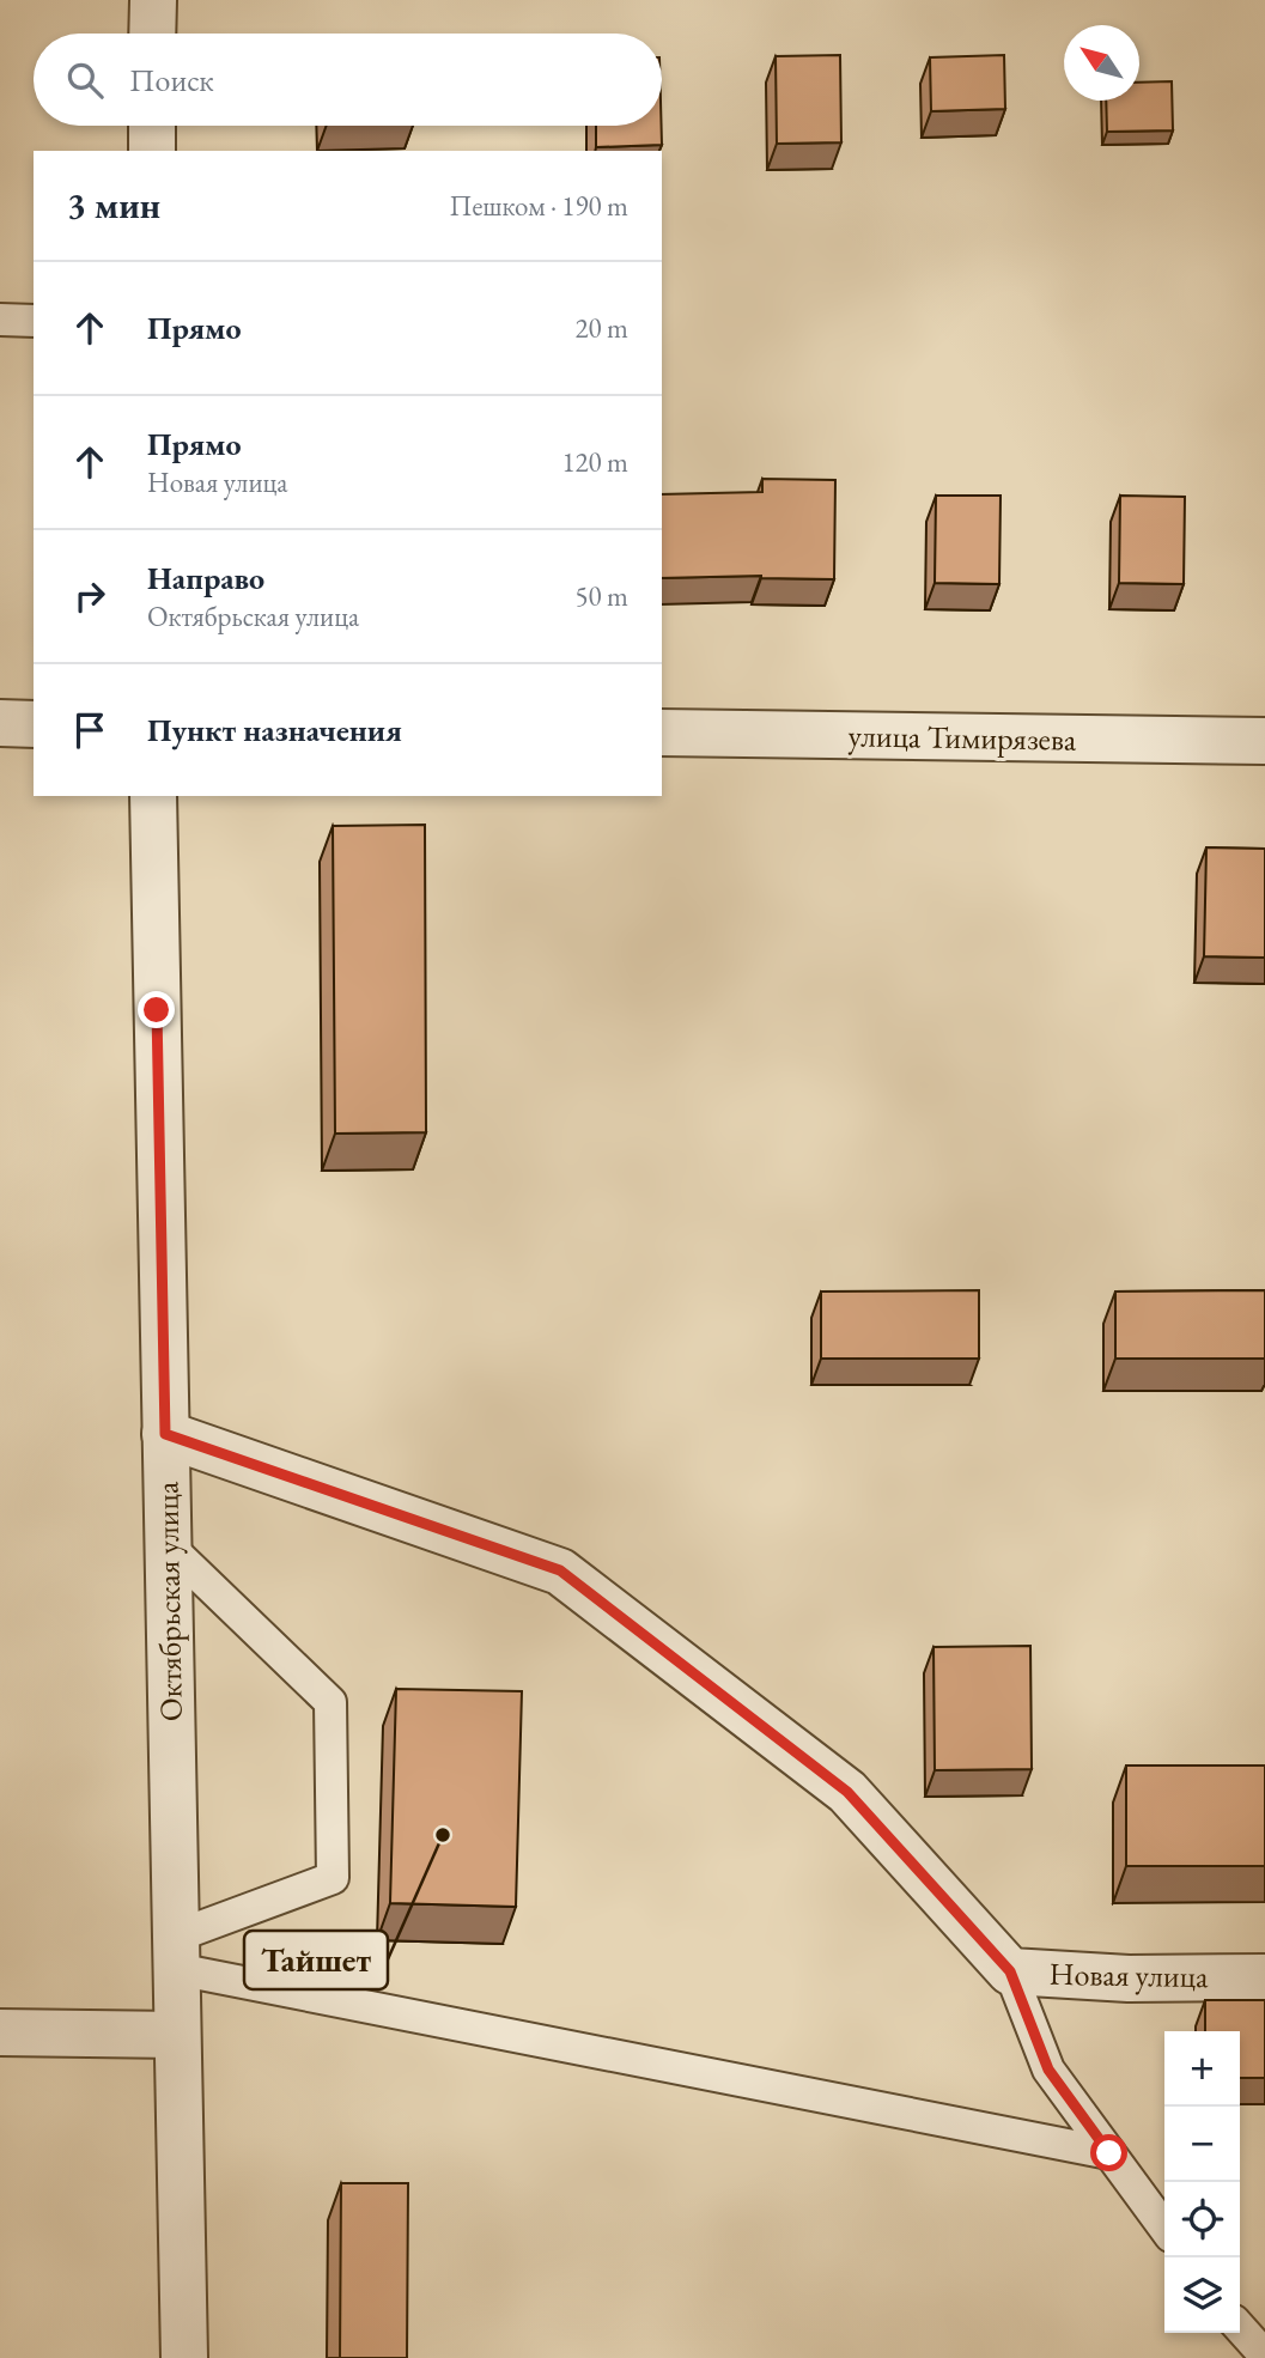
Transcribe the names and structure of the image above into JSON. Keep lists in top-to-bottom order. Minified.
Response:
{"streets":{"street":["улица Тимирязева","Октябрьская улица","Новая улица"]},"crossings":[["Октябрьская улица","Новая улица"]],"places":["Тайшет"],"north":"top left","page":{"search":"Поиск","heading":["3 мин","Пешком · 190 m"],"list":[["Прямо","20 m"],["Прямо","Новая улица","120 m"],["Направо","Октябрьская улица","50 m"],"Пункт назначения"],"map_buttons":["+","−"]}}
